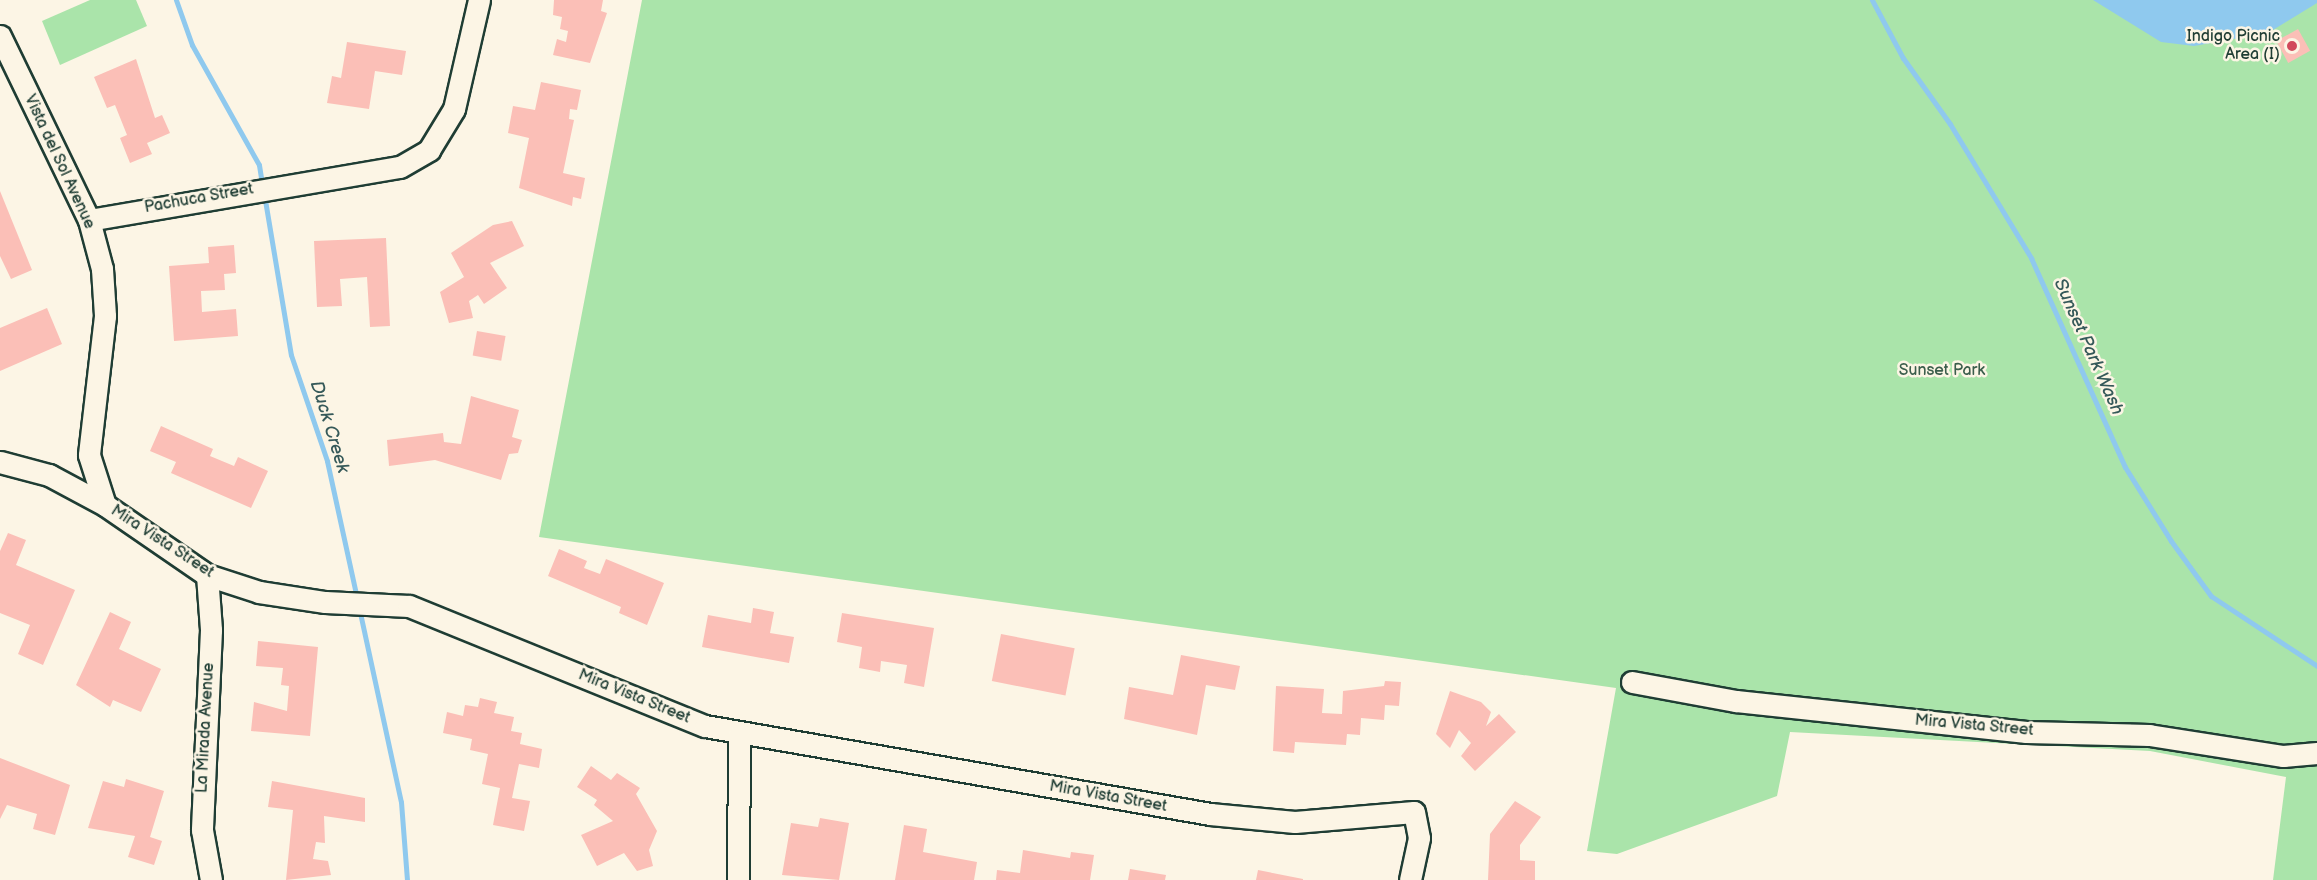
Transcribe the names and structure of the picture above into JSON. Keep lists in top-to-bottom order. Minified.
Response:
{"streets":{"street":["Vista del Sol Avenue","Pachuca Street","Mira Vista Street","La Mirada Avenue"]},"crossings":[["Vista del Sol Avenue","Pachuca Street"],["Vista del Sol Avenue","Mira Vista Street"],["Mira Vista Street","La Mirada Avenue"]],"water":["Sunset Park Wash","Duck Creek"],"parks":["Sunset Park"],"places":["Indigo Picnic Area (I)"]}
